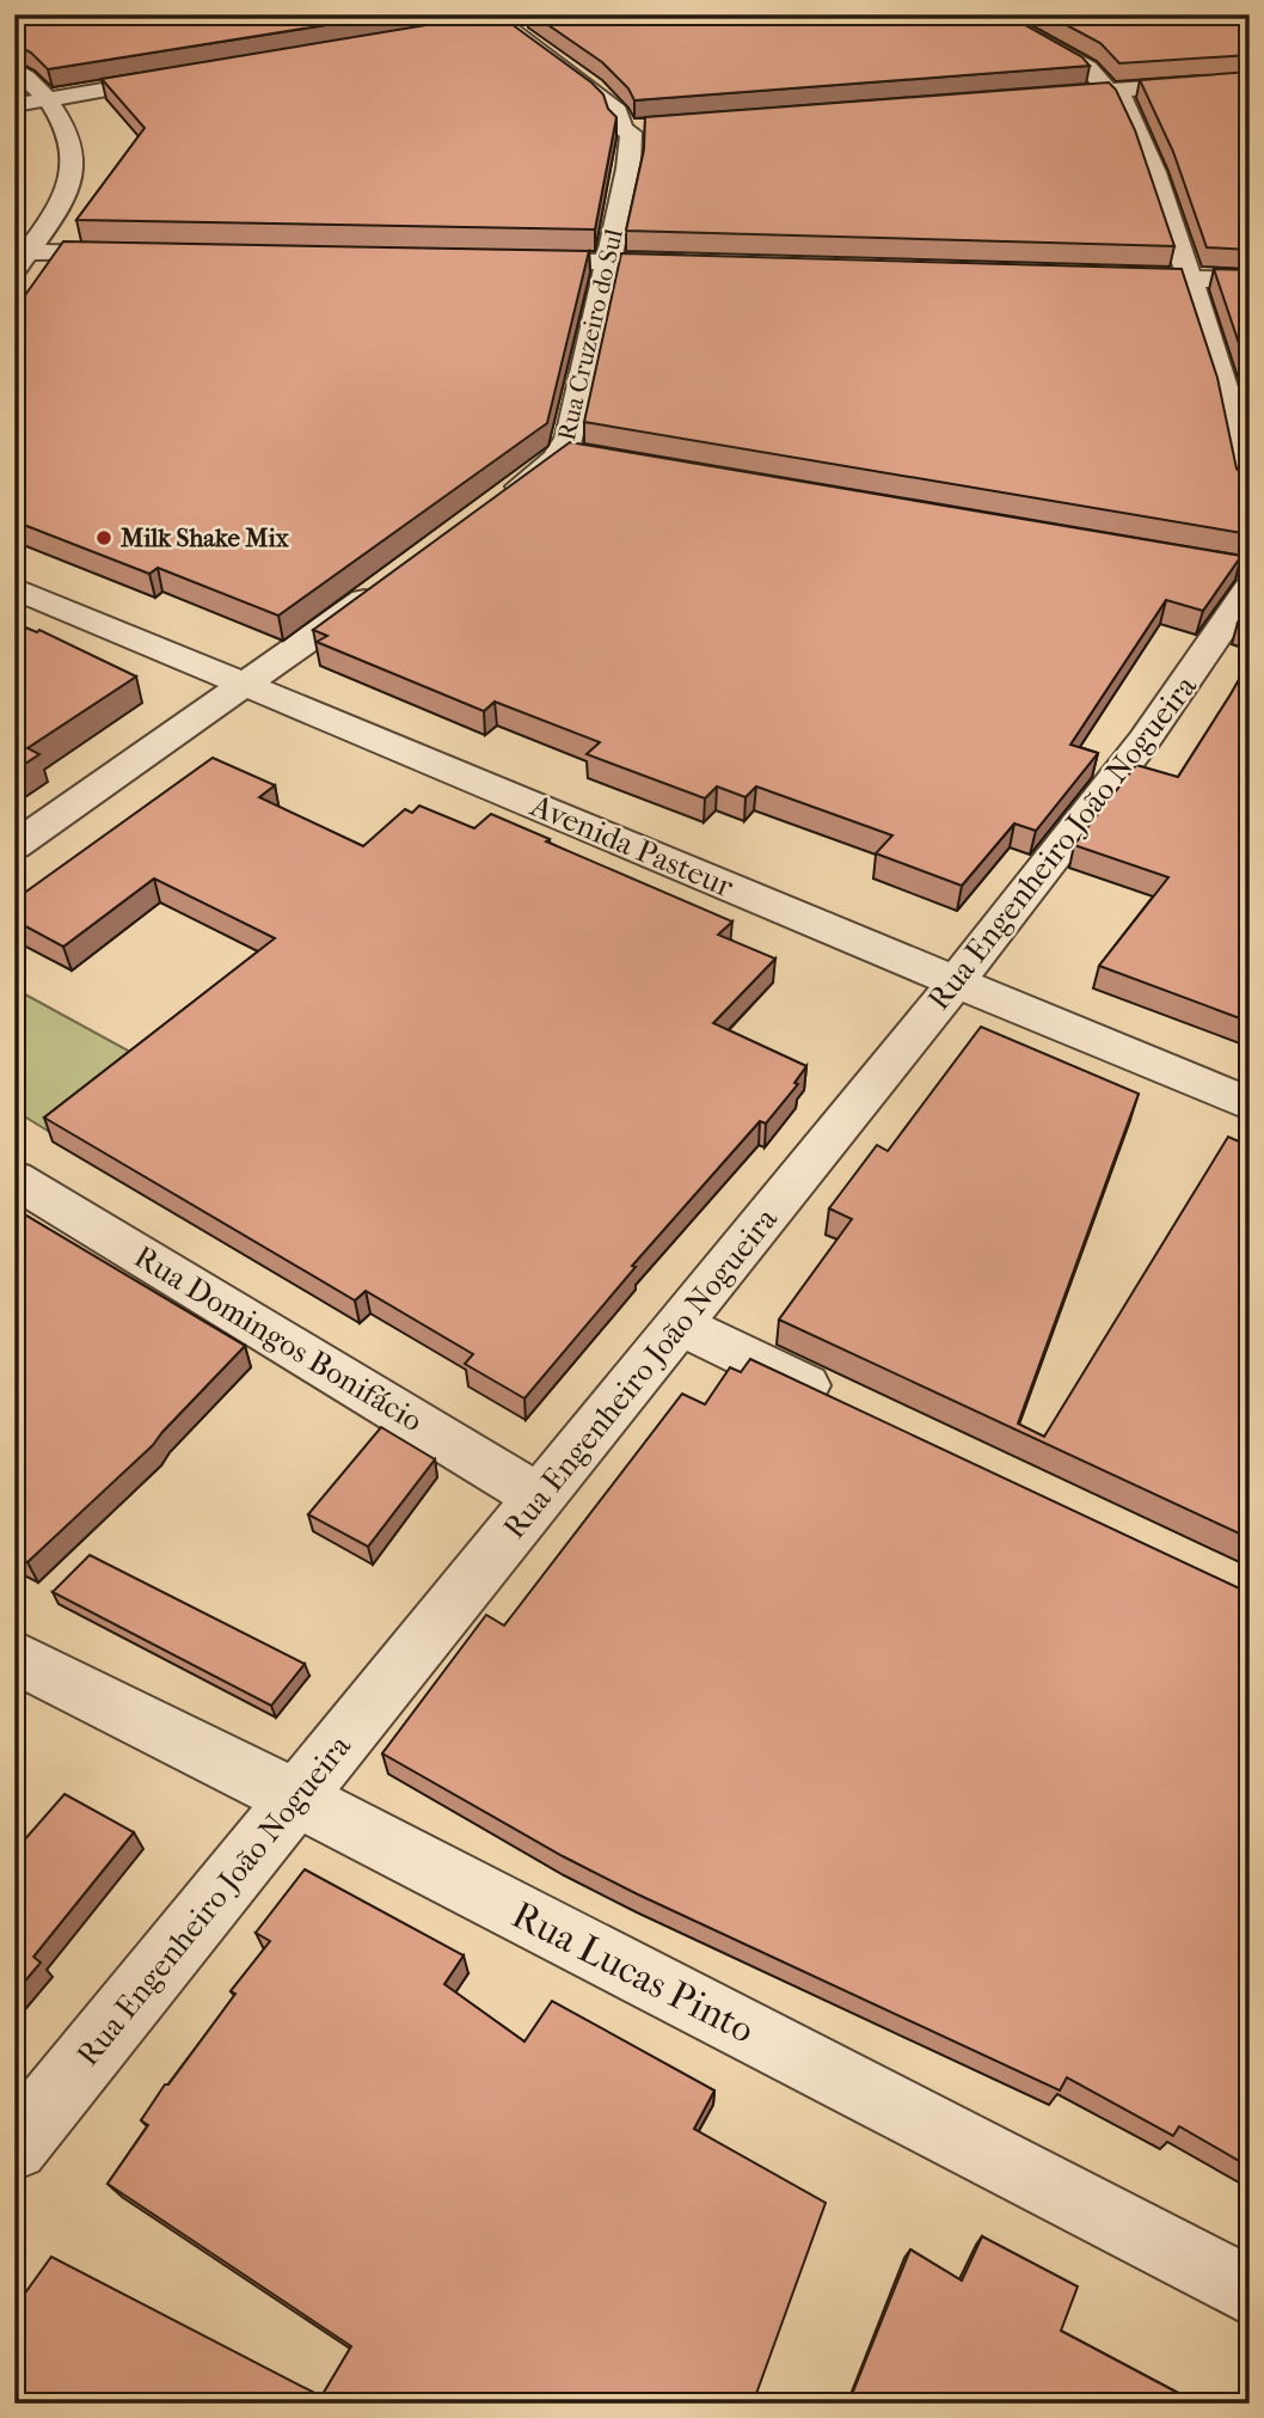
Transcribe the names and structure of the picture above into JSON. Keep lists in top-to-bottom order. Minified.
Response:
{"streets":{"street":["Rua Cruzeiro do Sul","Rua Engenheiro João Nogueira","Avenida Pasteur","Rua Domingos Bonifácio","Rua Lucas Pinto"]},"crossings":[["Rua Engenheiro João Nogueira","Avenida Pasteur"],["Rua Engenheiro João Nogueira","Rua Domingos Bonifácio"],["Rua Engenheiro João Nogueira","Rua Lucas Pinto"]],"places":["Milk Shake Mix"]}
